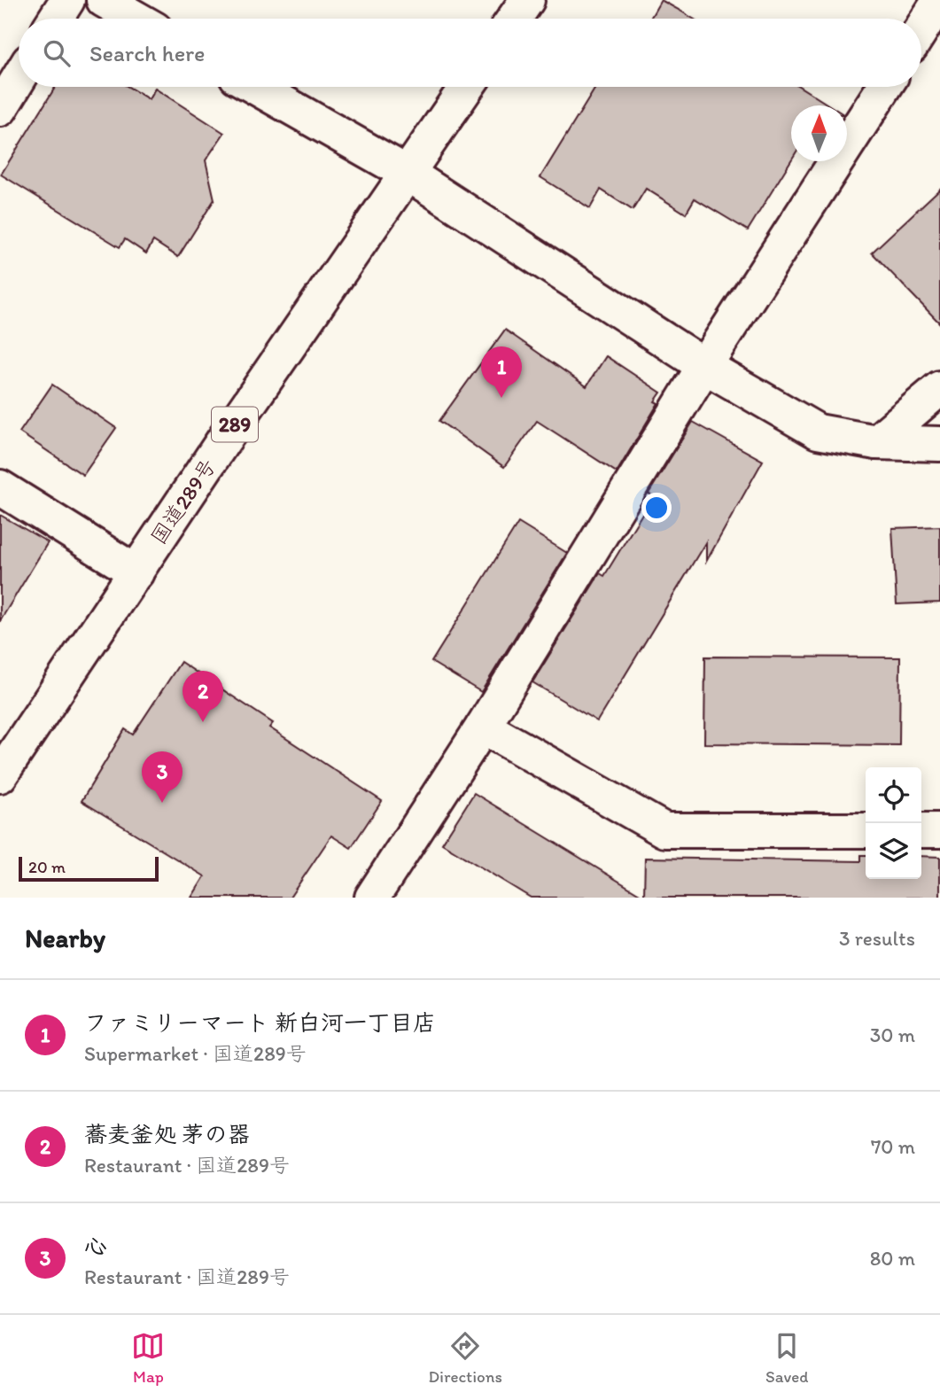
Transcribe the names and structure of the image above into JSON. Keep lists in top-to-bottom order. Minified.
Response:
{"streets":{"main road":["289","国道289号"]},"scale_bar":"20 m","north":"top","page":{"search":"Search here","pins":["1","2","3"],"scale":"20 m","heading":["Nearby","3 results"],"list":[{"mark":"1","name":"ファミリーマート 新白河一丁目店","note":"Supermarket · 国道289号","value":"30 m"},{"mark":"2","name":"蕎麦釜処 茅の器","note":"Restaurant · 国道289号","value":"70 m"},{"mark":"3","name":"心","note":"Restaurant · 国道289号","value":"80 m"}],"nav":["Map","Directions","Saved"]}}
